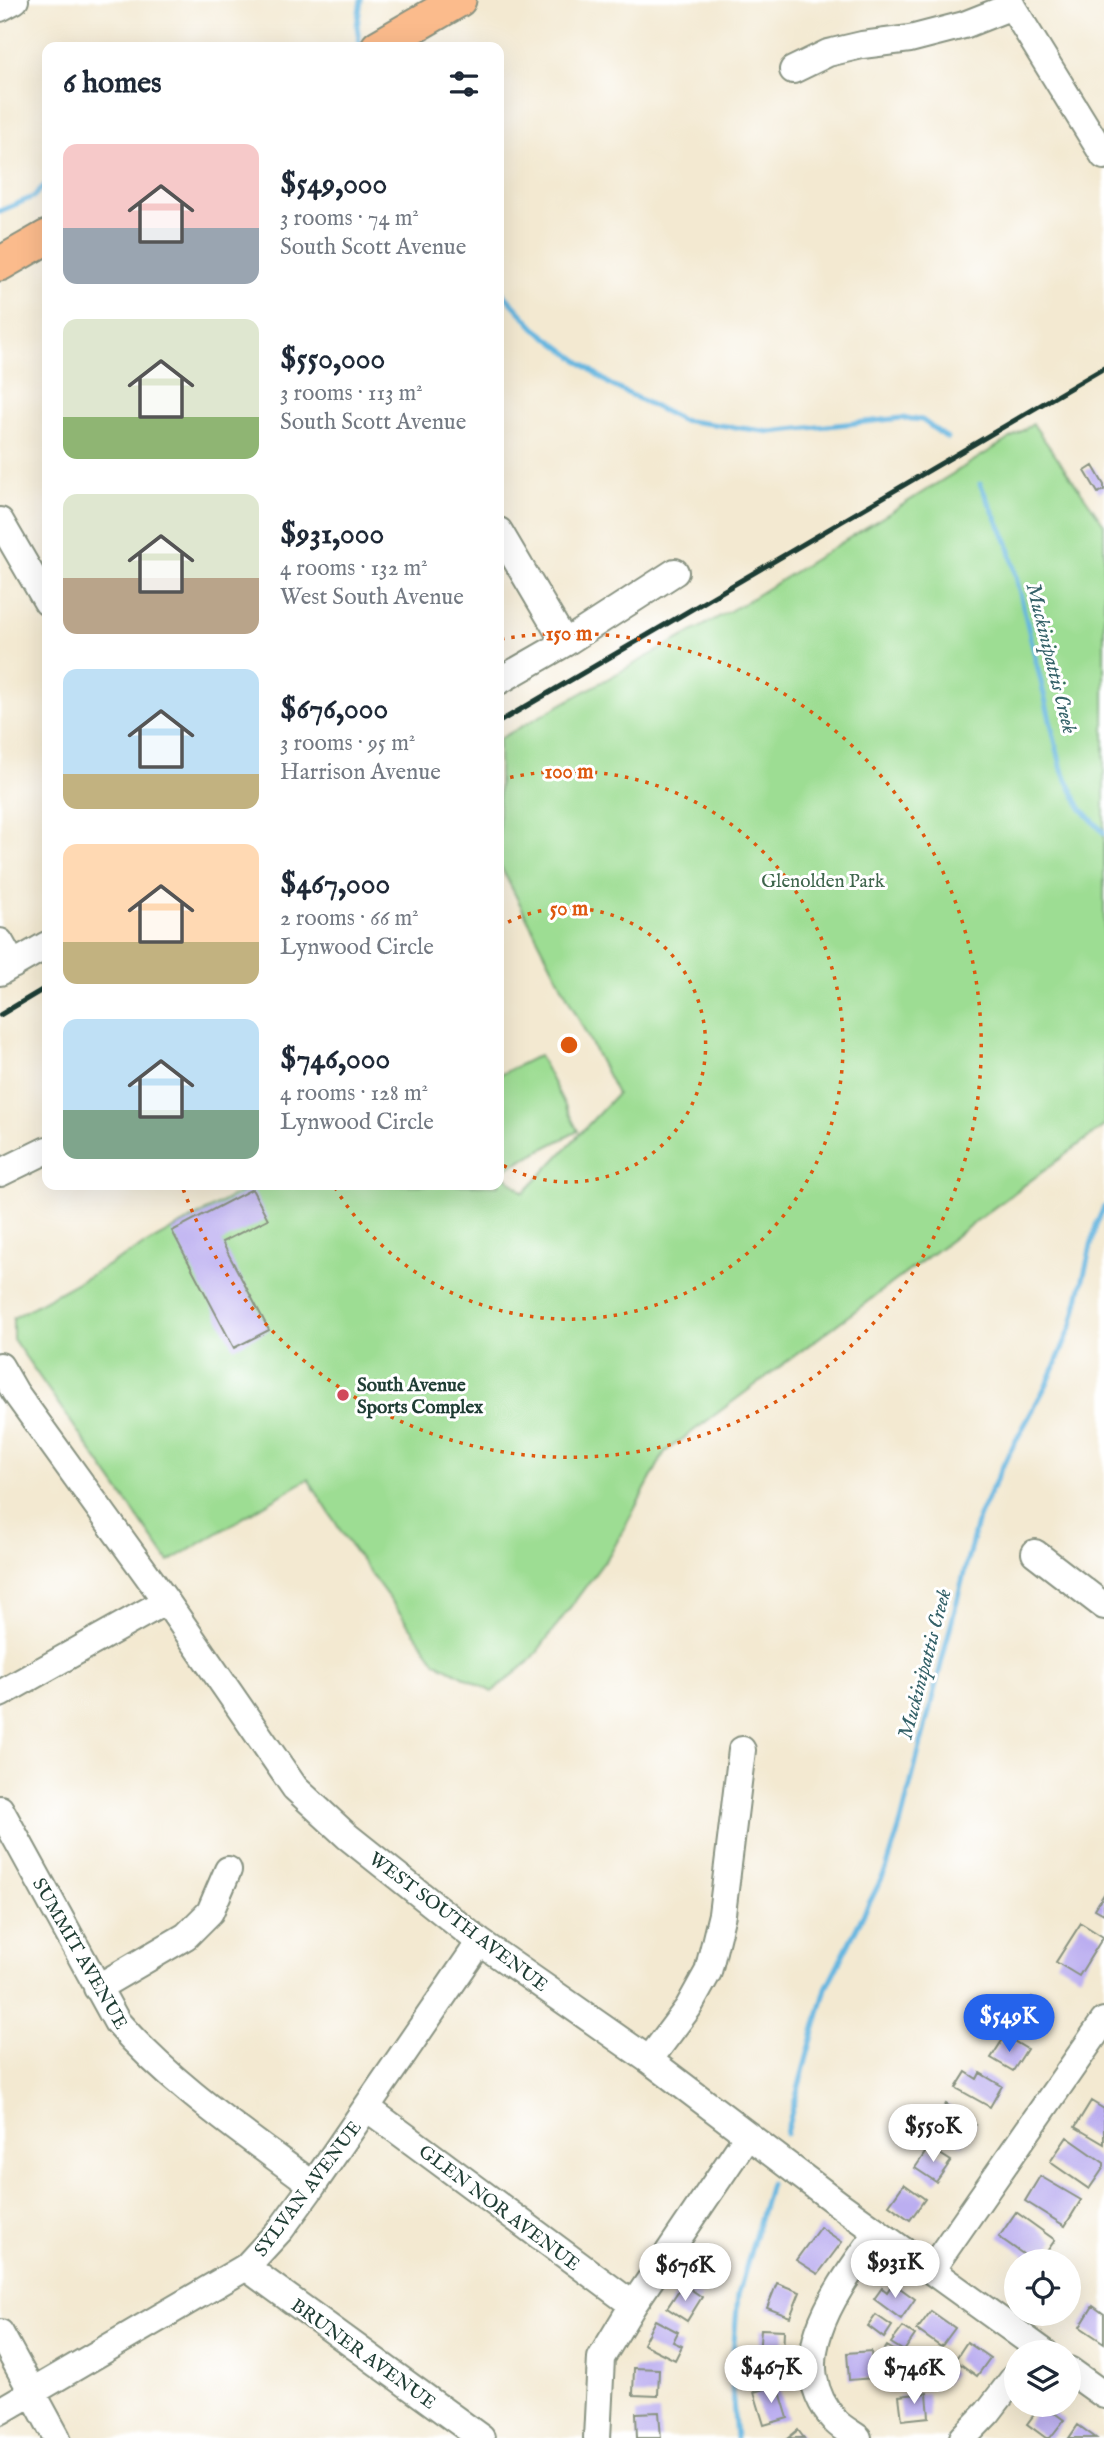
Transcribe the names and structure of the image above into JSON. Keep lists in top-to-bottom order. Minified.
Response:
{"streets":{"street":["WEST SOUTH AVENUE","SUMMIT AVENUE","SYLVAN AVENUE","GLEN NOR AVENUE","BRUNER AVENUE"]},"crossings":[["WEST SOUTH AVENUE","SYLVAN AVENUE"],["SUMMIT AVENUE","SYLVAN AVENUE"],["SYLVAN AVENUE","GLEN NOR AVENUE"],["SYLVAN AVENUE","BRUNER AVENUE"]],"water":["Muckinipattis Creek"],"parks":["Glenolden Park"],"places":["South Avenue Sports Complex"],"page":{"heading":"6 homes","list":[{"name":"$549,000","note":"3 rooms · 74 m² · South Scott Avenue"},{"name":"$550,000","note":"3 rooms · 113 m² · South Scott Avenue"},{"name":"$931,000","note":"4 rooms · 132 m² · West South Avenue"},{"name":"$676,000","note":"3 rooms · 95 m² · Harrison Avenue"},{"name":"$467,000","note":"2 rooms · 66 m² · Lynwood Circle"},{"name":"$746,000","note":"4 rooms · 128 m² · Lynwood Circle"}],"price":["$549K","$550K","$931K","$676K","$467K","$746K"]},"rings":["150 m","100 m","50 m"]}
